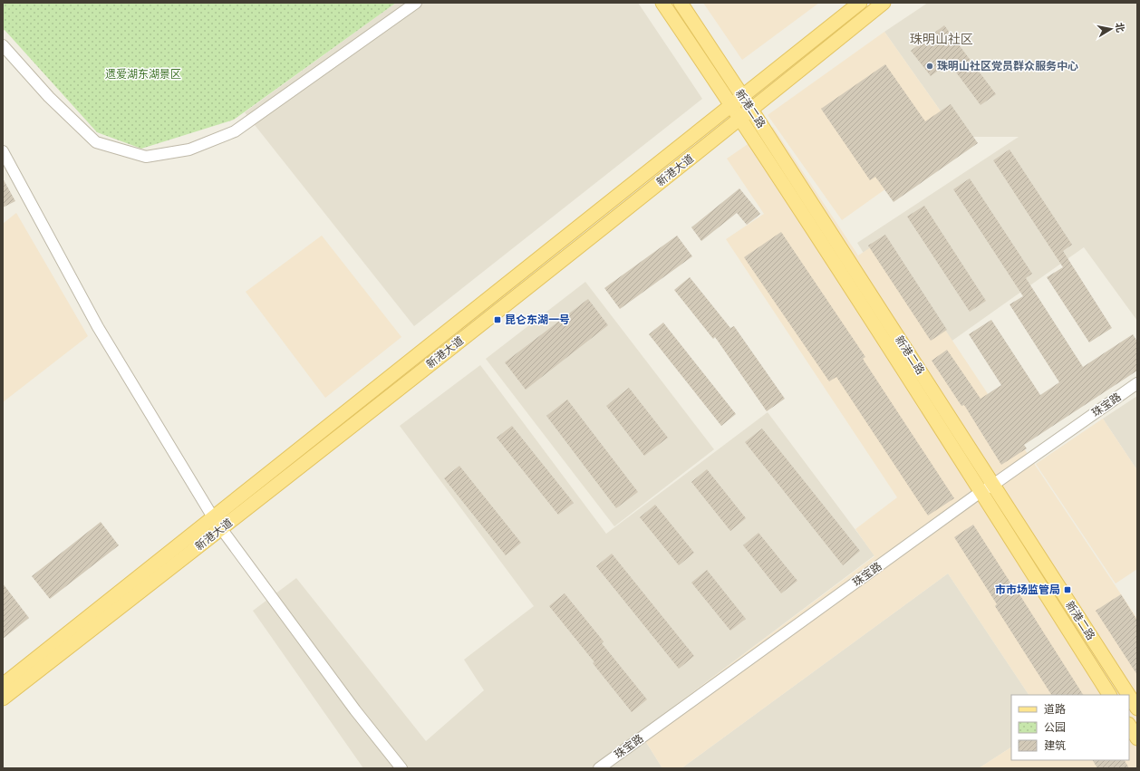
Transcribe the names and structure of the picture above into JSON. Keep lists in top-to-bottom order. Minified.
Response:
{"streets":{"main road":["新港二路","新港大道"],"street":["珠宝路"]},"crossings":[["新港二路","新港大道"],["新港二路","珠宝路"]],"districts":["珠明山社区"],"parks":["遗爱湖东湖景区"],"places":{"other":["珠明山社区党员群众服务中心"],"transit":["昆仑东湖一号","市市场监管局"]},"legend":["道路","公园","建筑"],"north":"right"}
